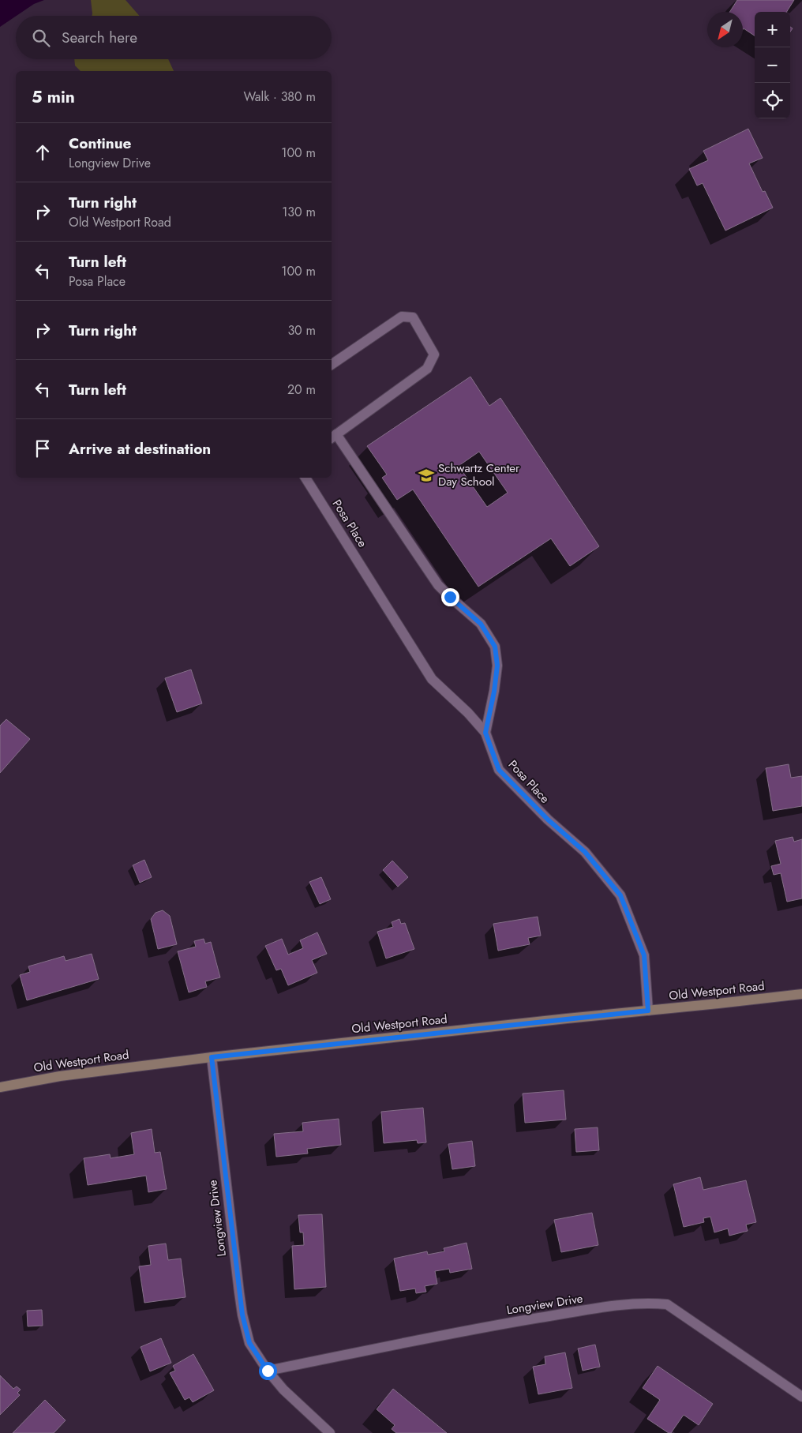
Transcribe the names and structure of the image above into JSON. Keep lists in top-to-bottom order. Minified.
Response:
{"streets":{"main road":["Old Westport Road"],"street":["Posa Place","Longview Drive"]},"crossings":[["Posa Place","Old Westport Road"],["Old Westport Road","Longview Drive"]],"places":{"school or university":["Schwartz Center Day School"]},"north":"bottom left","page":{"map_buttons":["+","−"],"search":"Search here","heading":["5 min","Walk · 380 m"],"list":[["Continue","Longview Drive","100 m"],["Turn right","Old Westport Road","130 m"],["Turn left","Posa Place","100 m"],["Turn right","30 m"],["Turn left","20 m"],"Arrive at destination"]}}
